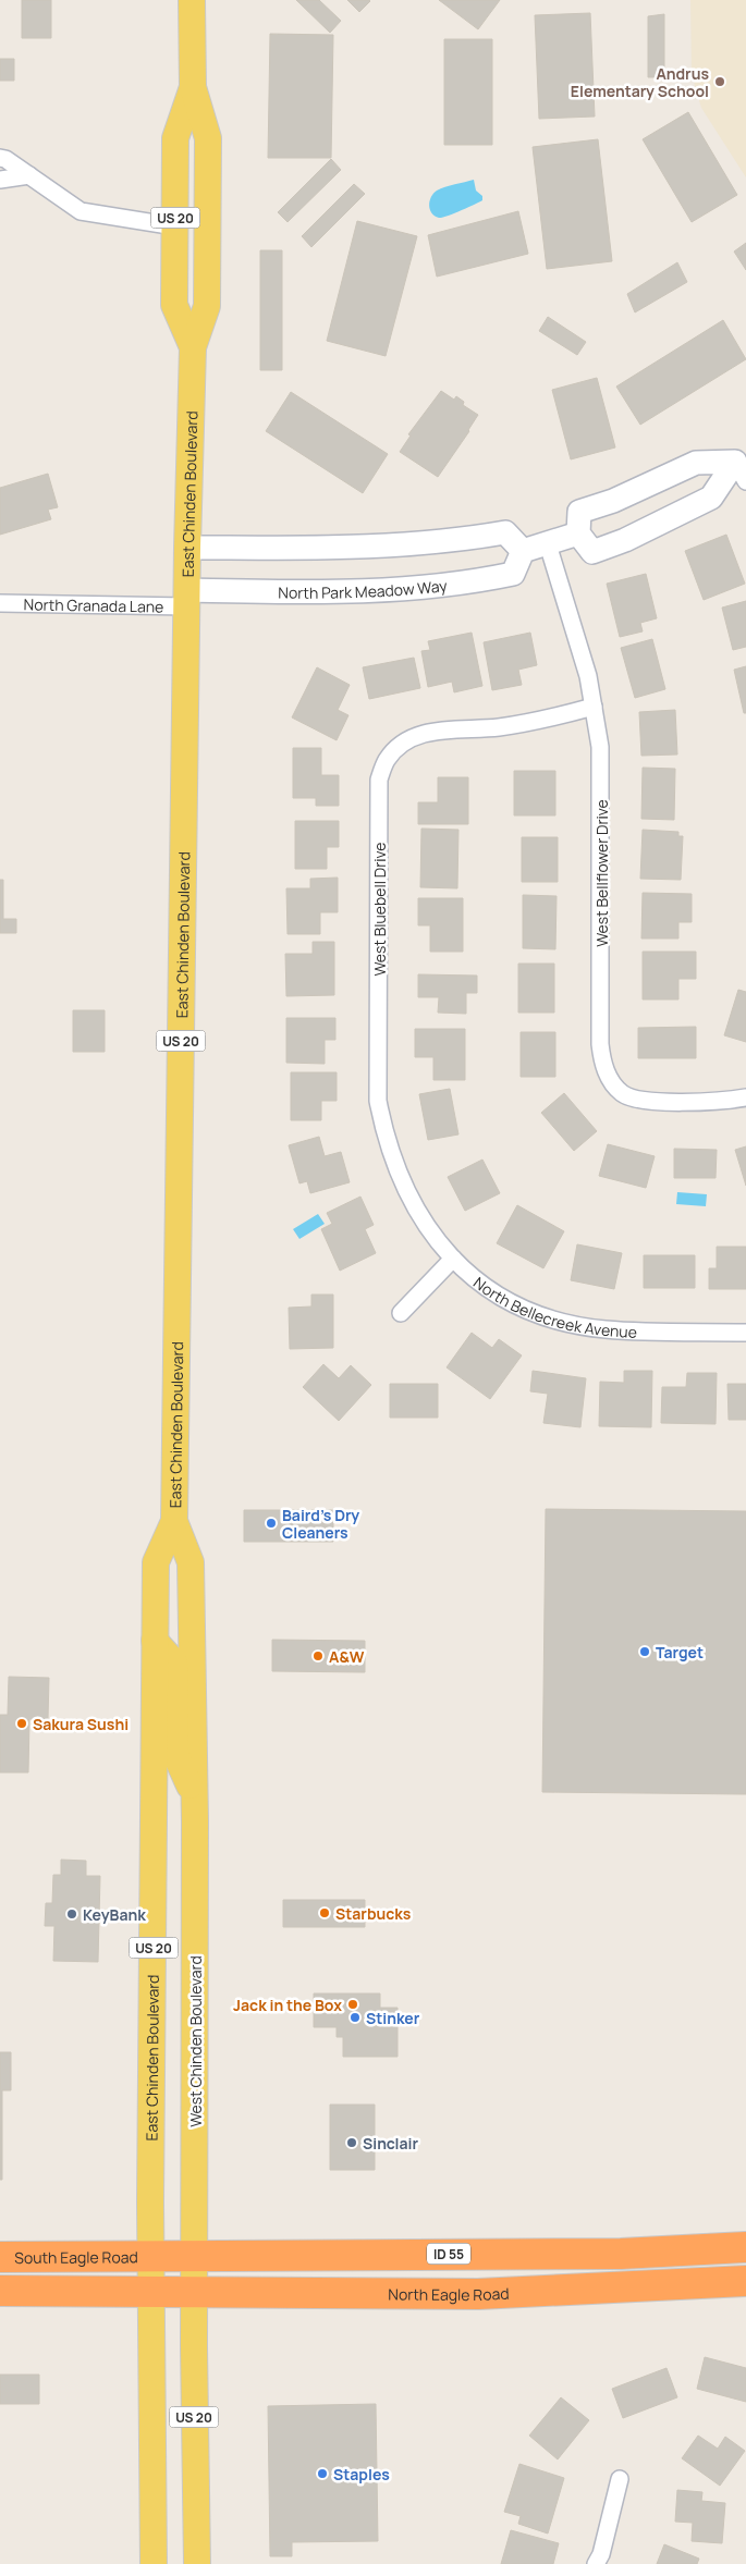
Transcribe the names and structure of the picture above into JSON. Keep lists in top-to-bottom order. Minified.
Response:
{"streets":{"highway":["ID 55","South Eagle Road","North Eagle Road"],"main road":["US 20","East Chinden Boulevard","West Chinden Boulevard"],"street":["North Park Meadow Way","North Granada Lane","West Bellflower Drive","West Bluebell Drive","North Bellecreek Avenue"]},"crossings":[["East Chinden Boulevard","North Park Meadow Way"],["East Chinden Boulevard","North Granada Lane"],["East Chinden Boulevard","West Chinden Boulevard"],["East Chinden Boulevard","ID 55"],["East Chinden Boulevard","South Eagle Road"],["East Chinden Boulevard","North Eagle Road"],["North Park Meadow Way","North Granada Lane"],["West Bellflower Drive","West Bluebell Drive"],["West Bluebell Drive","North Bellecreek Avenue"],["West Chinden Boulevard","ID 55"],["West Chinden Boulevard","North Eagle Road"],["ID 55","South Eagle Road"]],"places":["Andrus Elementary School","Baird's Dry Cleaners","Target","A&W","Sakura Sushi","Starbucks","KeyBank","Jack in the Box","Stinker","Sinclair","Staples"]}
